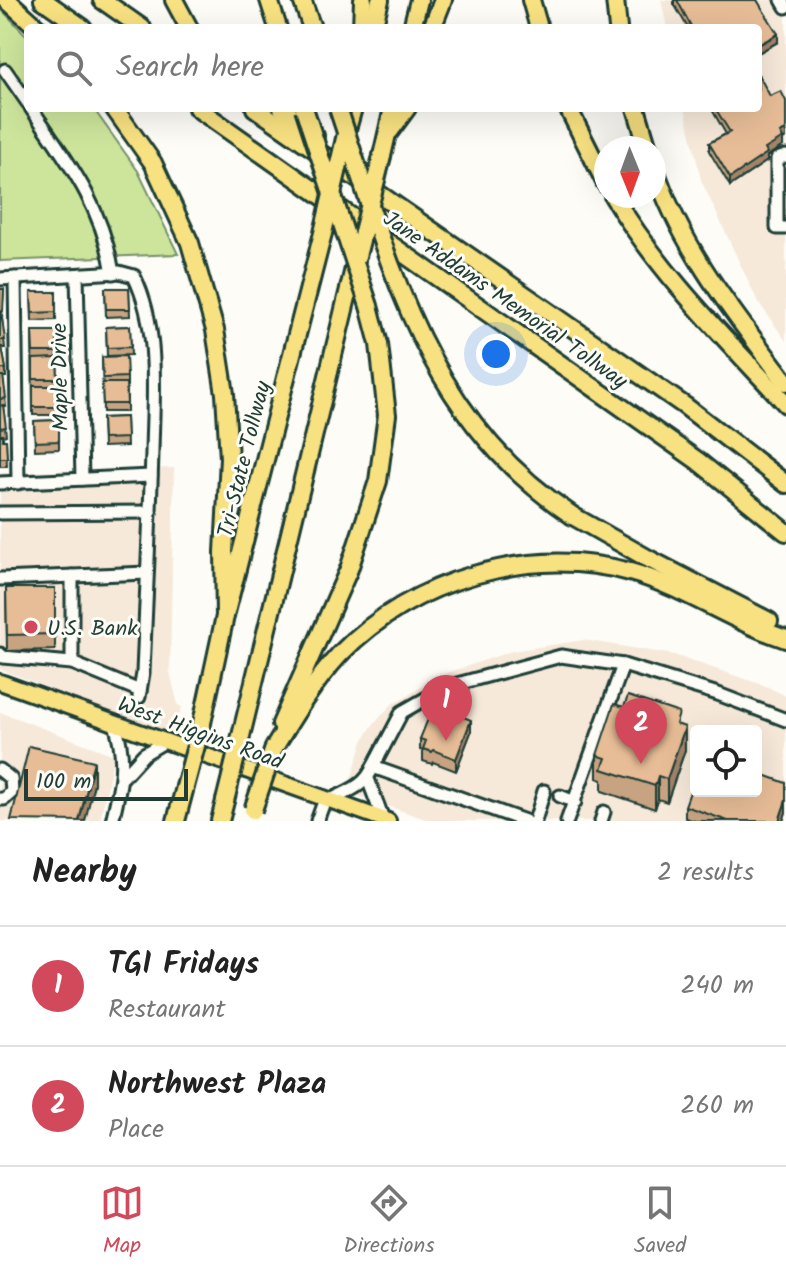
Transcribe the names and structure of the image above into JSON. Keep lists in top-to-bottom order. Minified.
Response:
{"streets":{"highway":["Jane Addams Memorial Tollway","Tri-State Tollway"],"main road":["West Higgins Road"],"street":["Maple Drive"]},"places":["U.S. Bank"],"scale_bar":"100 m","north":"bottom","page":{"search":"Search here","pins":["1","2"],"scale":"100 m","heading":["Nearby","2 results"],"list":[{"mark":"1","name":"TGI Fridays","note":"Restaurant","value":"240 m"},{"mark":"2","name":"Northwest Plaza","note":"Place","value":"260 m"}],"nav":["Map","Directions","Saved"]}}
